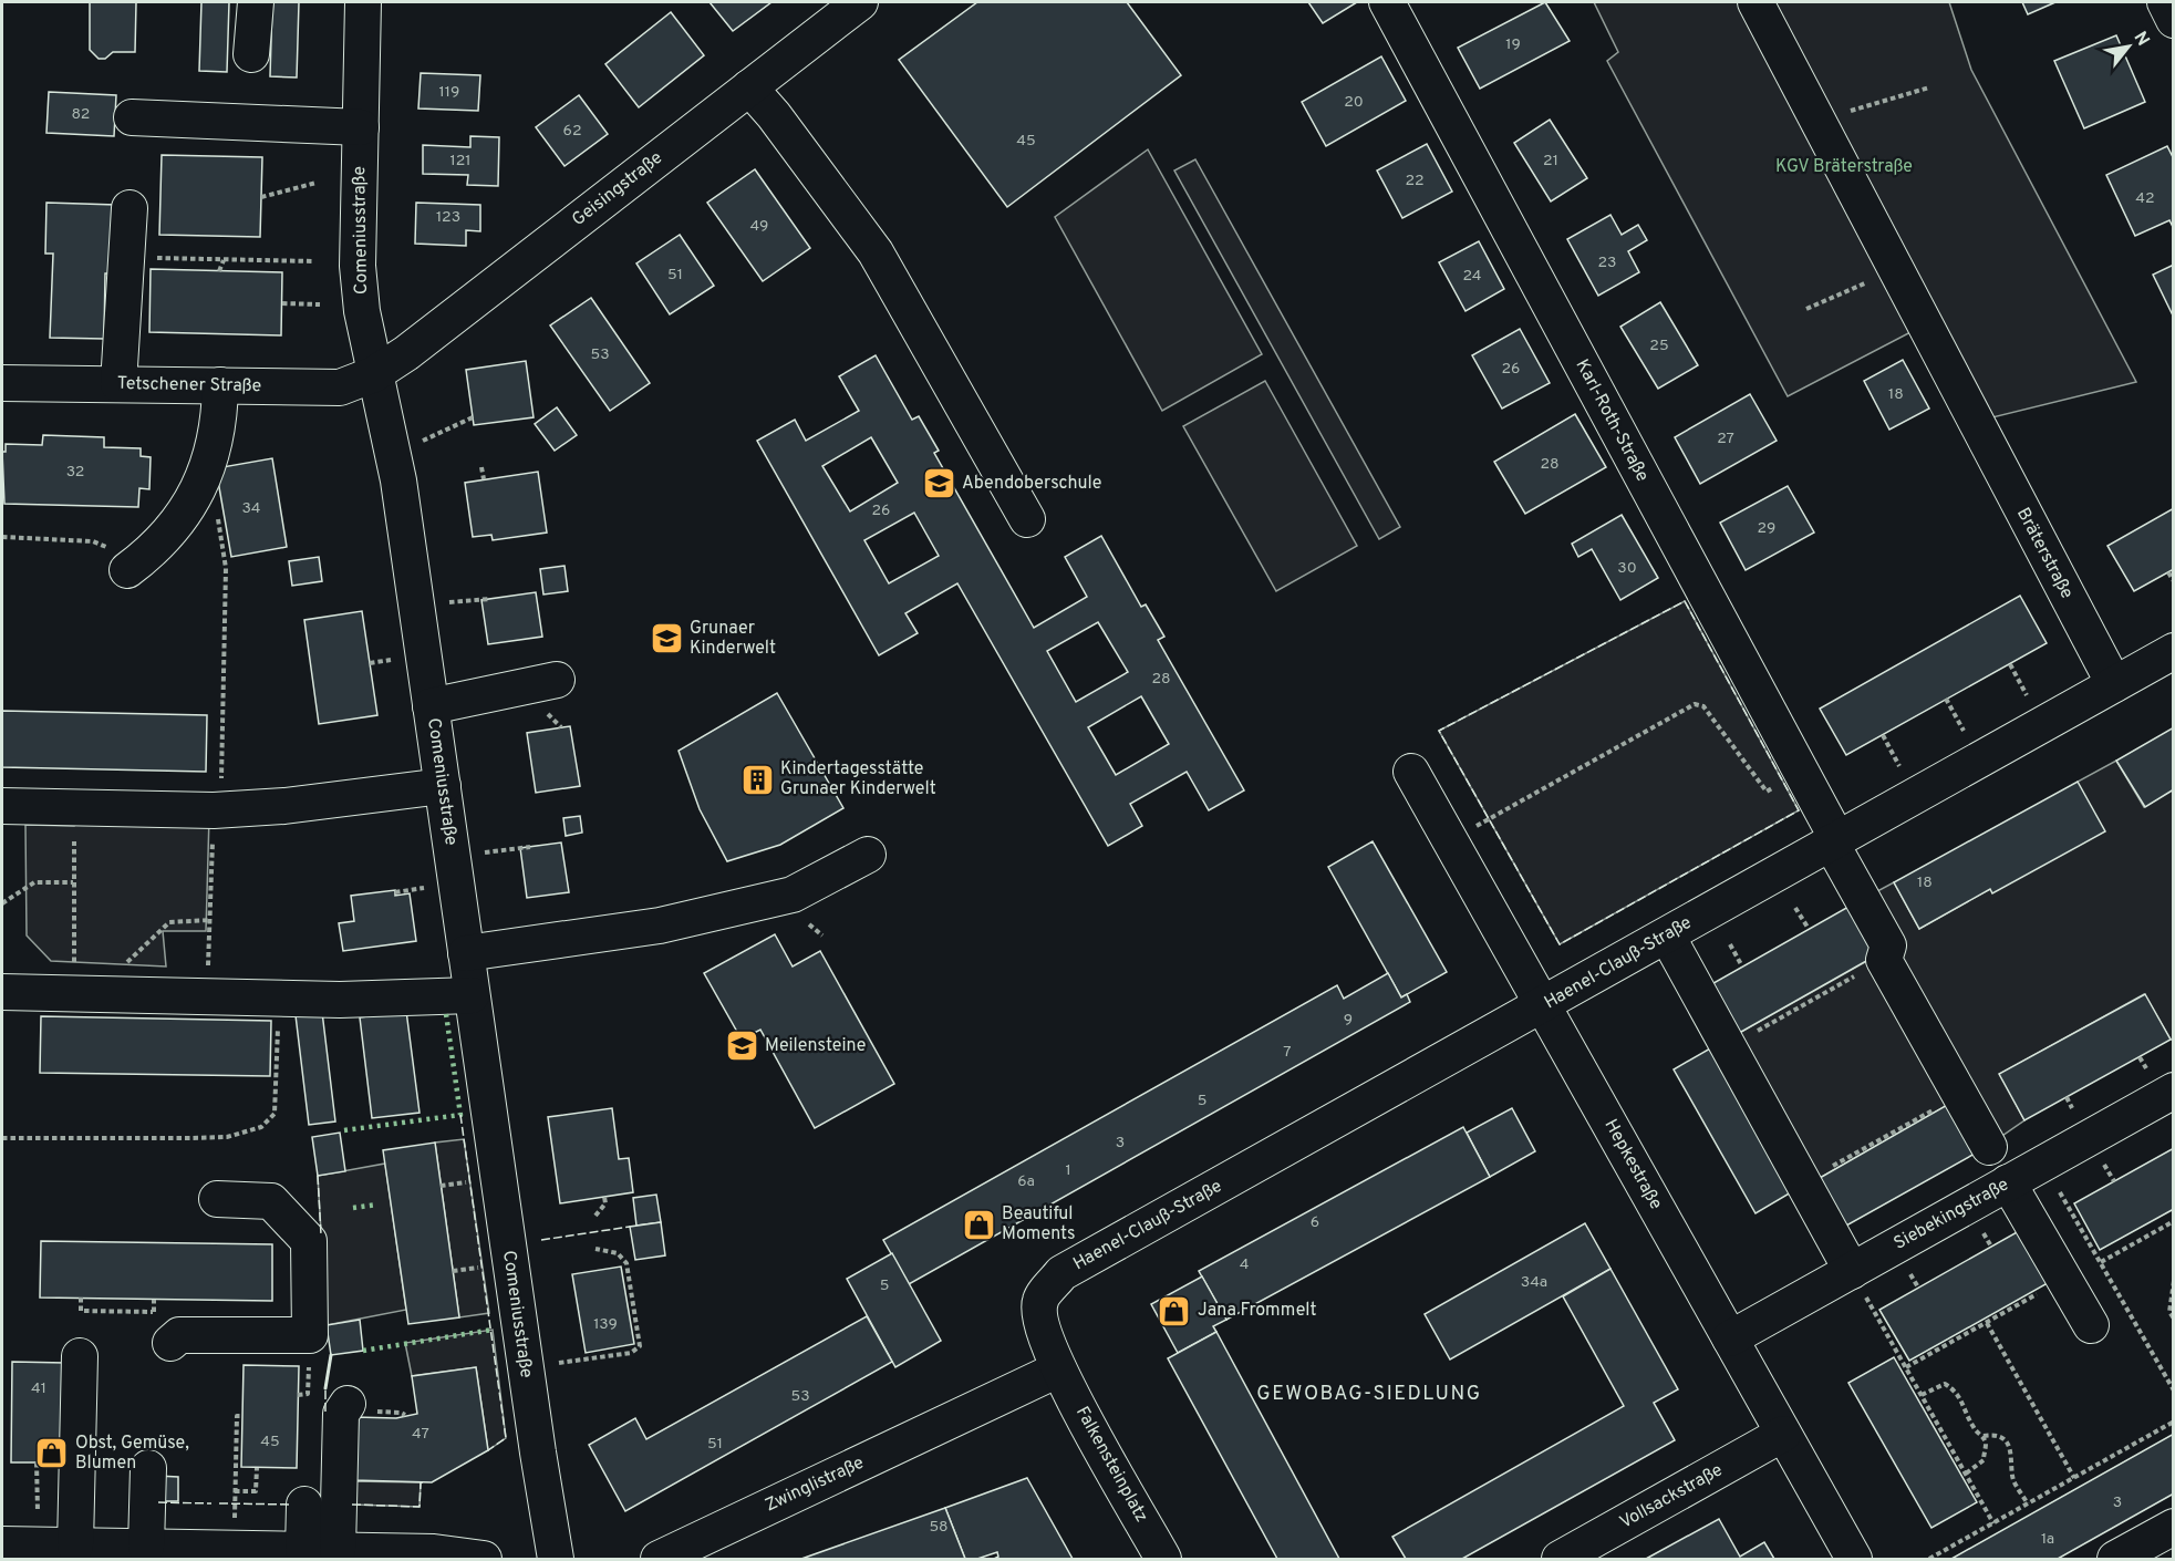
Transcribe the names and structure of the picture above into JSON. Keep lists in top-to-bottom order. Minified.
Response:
{"streets":{"street":["Geisingstraße","Comeniusstraße","Tetschener Straße","Karl-Roth-Straße","Bräterstraße","Haenel-Clauß-Straße","Hepkestraße","Siebekingstraße","Falkensteinplatz","Zwinglistraße","Vollsackstraße"]},"crossings":[["Geisingstraße","Comeniusstraße"],["Geisingstraße","Tetschener Straße"],["Comeniusstraße","Tetschener Straße"],["Karl-Roth-Straße","Haenel-Clauß-Straße"],["Bräterstraße","Haenel-Clauß-Straße"],["Haenel-Clauß-Straße","Hepkestraße"],["Haenel-Clauß-Straße","Falkensteinplatz"],["Hepkestraße","Siebekingstraße"],["Hepkestraße","Vollsackstraße"],["Falkensteinplatz","Zwinglistraße"]],"districts":["GEWOBAG-SIEDLUNG"],"parks":["KGV Bräterstraße"],"places":{"school or university":["Abendoberschule","Grunaer Kinderwelt","Meilensteine"],"building":["Kindertagesstätte Grunaer Kinderwelt"],"shop":["Beautiful Moments","Jana Frommelt","Obst, Gemüse, Blumen"]},"house_numbers":["19","119","20","82","62","45","121","21","22","42","123","49","23","51","24","25","53","26","18","27","28","32","34","26","29","30","28","18","9","7","5","3","1","6a","6","4","34a","5","139","41","53","47","45","51","3","58","1a"],"north":"top right"}
